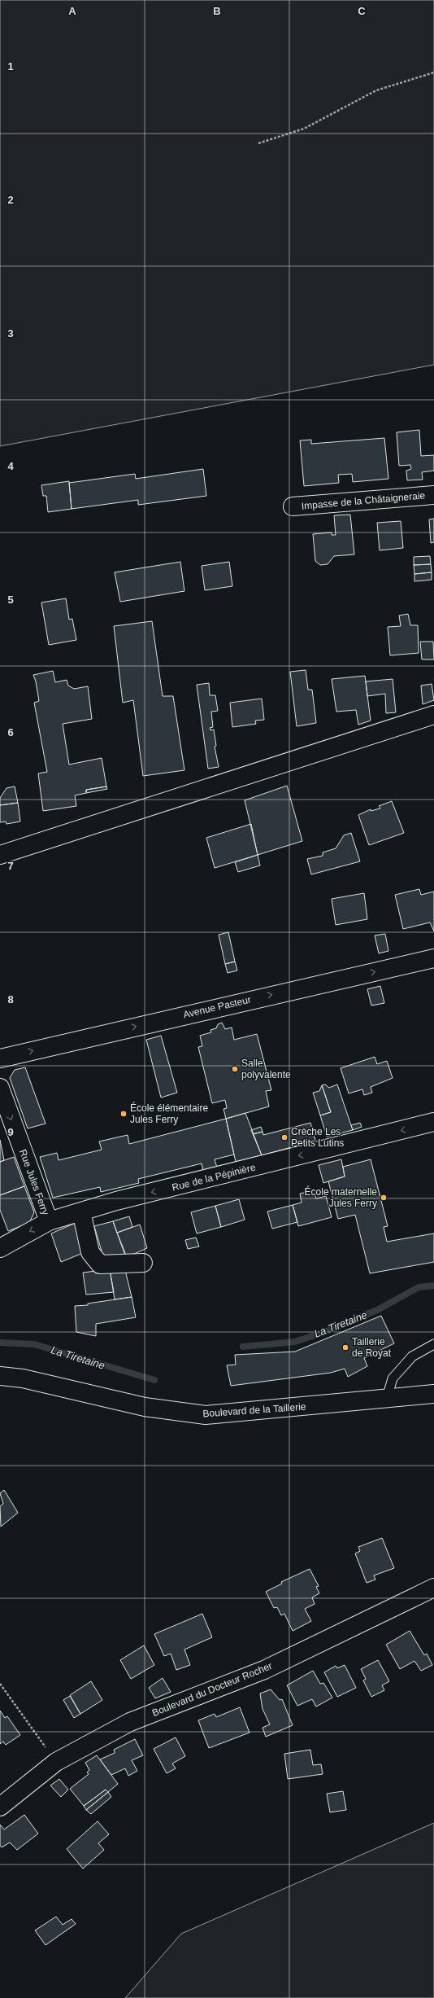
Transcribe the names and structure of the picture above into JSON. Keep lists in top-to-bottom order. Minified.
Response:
{"streets":{"street":["Impasse de la Châtaigneraie","Avenue Pasteur","Rue de la Pépinière","Rue Jules Ferry","Boulevard de la Taillerie","Boulevard du Docteur Rocher"]},"crossings":[["Rue de la Pépinière","Rue Jules Ferry"]],"one_way":["Avenue Pasteur","Rue de la Pépinière","Rue Jules Ferry"],"water":["La Tiretaine"],"places":["Salle polyvalente","École élémentaire Jules Ferry","Crèche Les Petits Lutins","École maternelle Jules Ferry","Taillerie de Royat"],"grid":{"columns":["A","B","C"],"rows":["1","2","3","4","5","6","7","8","9"]}}
